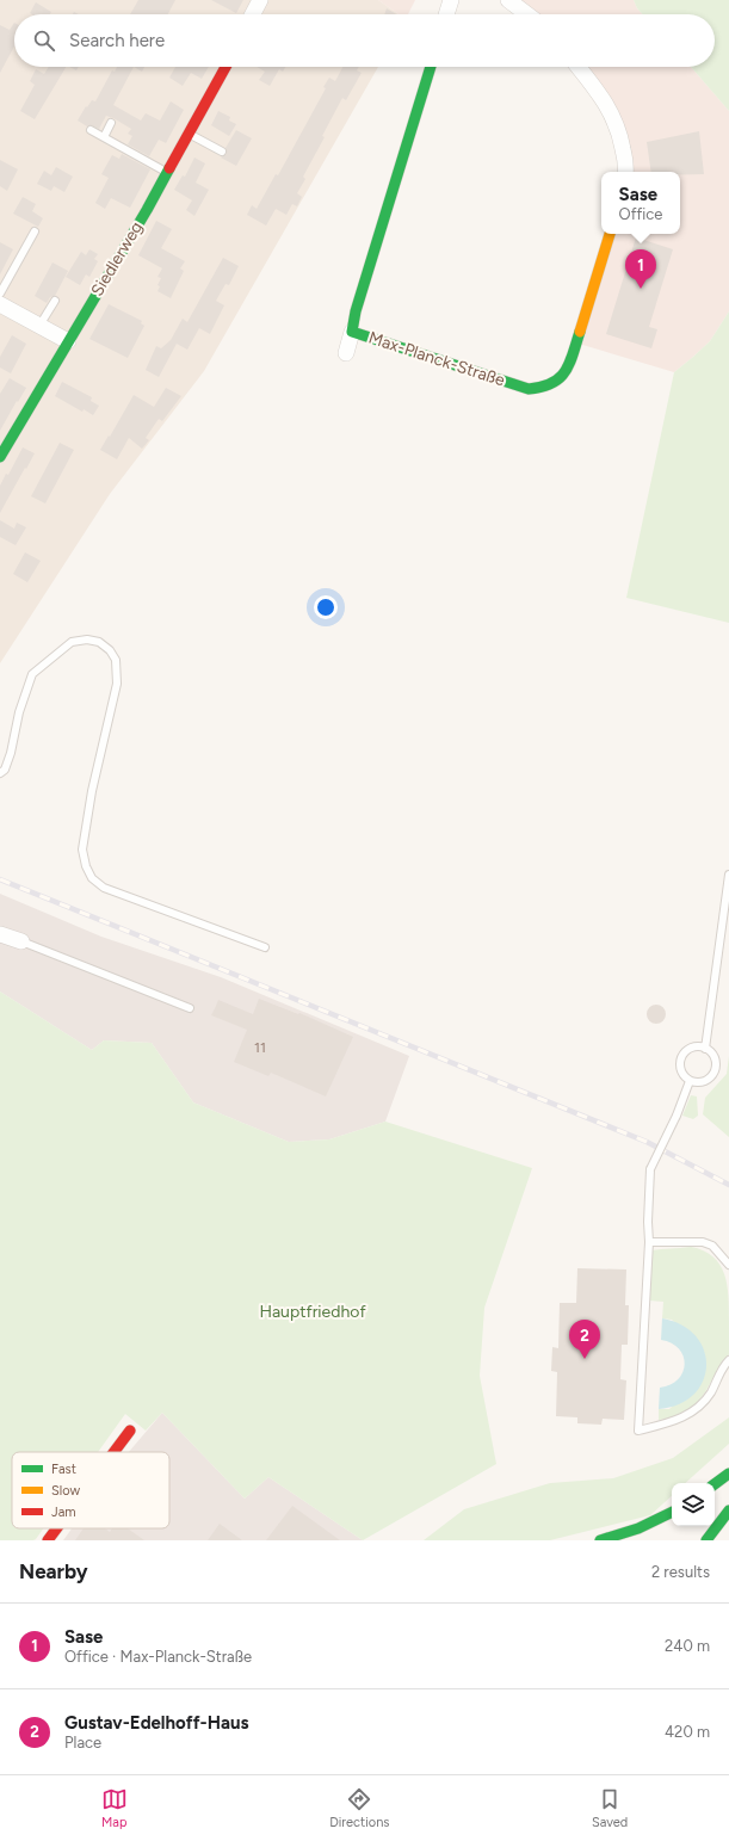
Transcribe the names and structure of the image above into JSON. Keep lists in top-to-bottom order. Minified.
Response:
{"streets":{"main road":["Siedlerweg","Max-Planck-Straße"]},"parks":["Hauptfriedhof"],"house_numbers":["11"],"legend":["Fast","Slow","Jam"],"page":{"search":"Search here","popup":["Sase","Office"],"pins":["1","2"],"heading":["Nearby","2 results"],"list":[{"mark":"1","name":"Sase","note":"Office · Max-Planck-Straße","value":"240 m"},{"mark":"2","name":"Gustav-Edelhoff-Haus","note":"Place","value":"420 m"}],"nav":["Map","Directions","Saved"]}}
